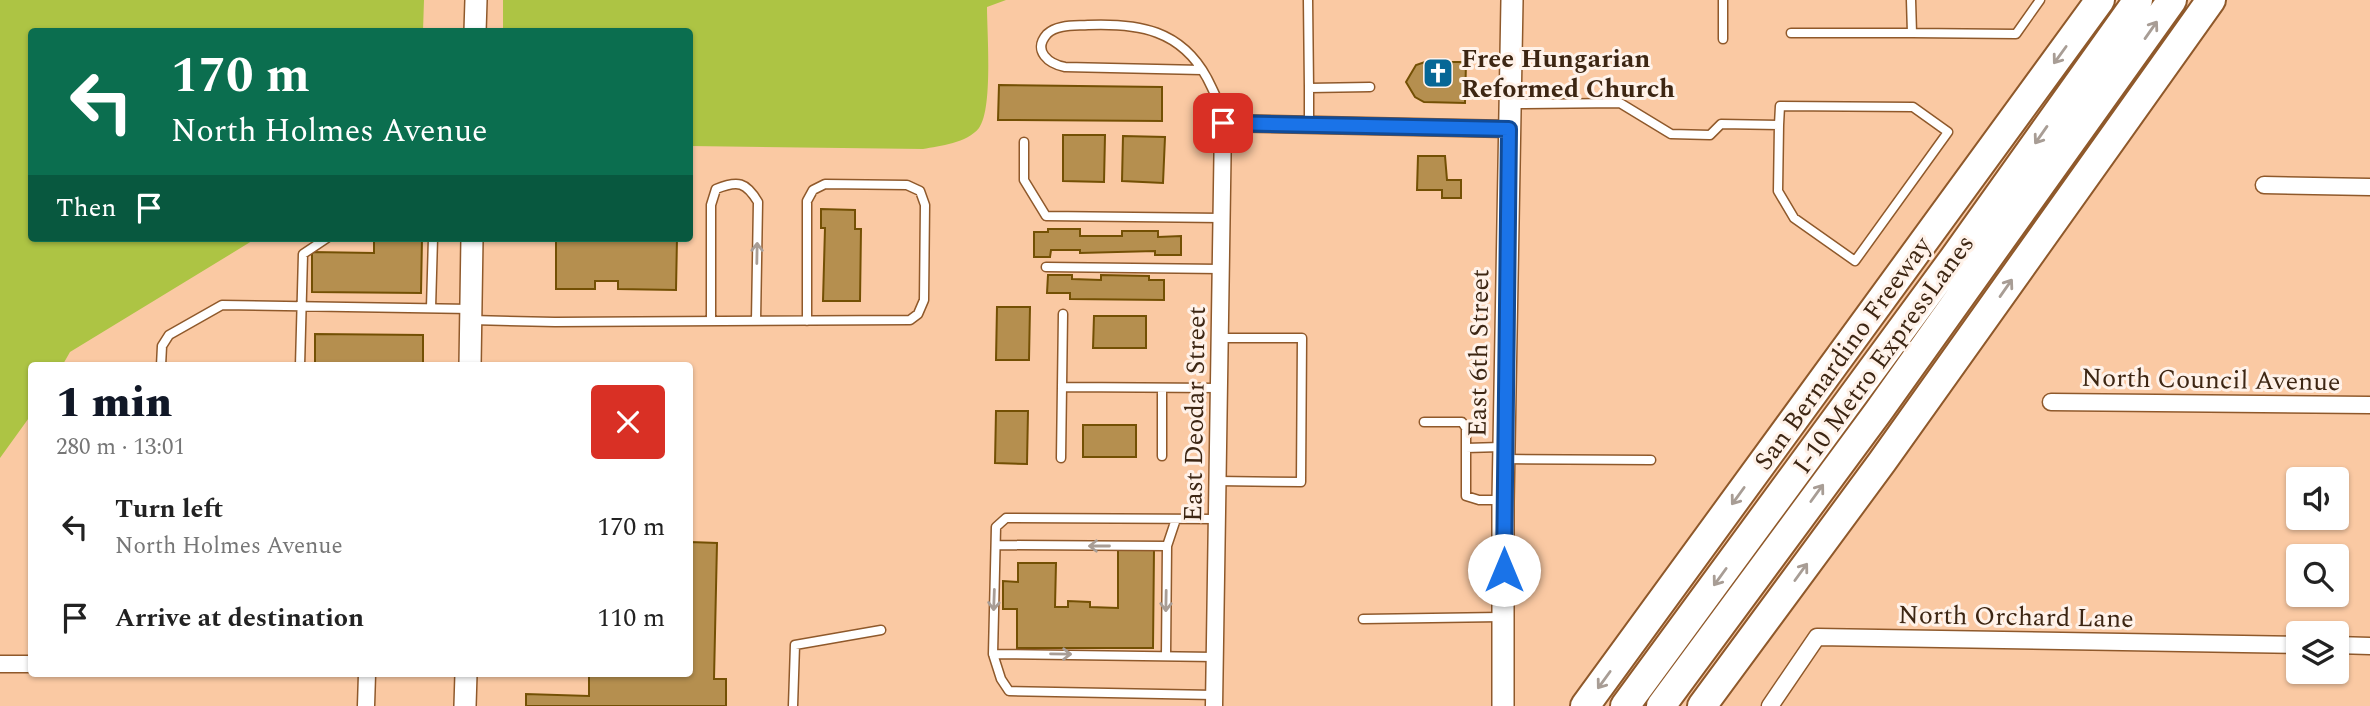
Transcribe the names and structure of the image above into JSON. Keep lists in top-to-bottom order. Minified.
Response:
{"streets":{"highway":["San Bernardino Freeway","I-10 Metro ExpressLanes"],"main road":["East 6th Street"],"street":["North Council Avenue","East Deodar Street","North Orchard Lane"]},"places":{"church":["Free Hungarian Reformed Church"]},"page":{"turn":["170 m","North Holmes Avenue"],"then":"Then","heading":["1 min","280 m · 13:01"],"list":[{"name":"Turn left","note":"North Holmes Avenue","value":"170 m"},{"name":"Arrive at destination","value":"110 m"}]}}
